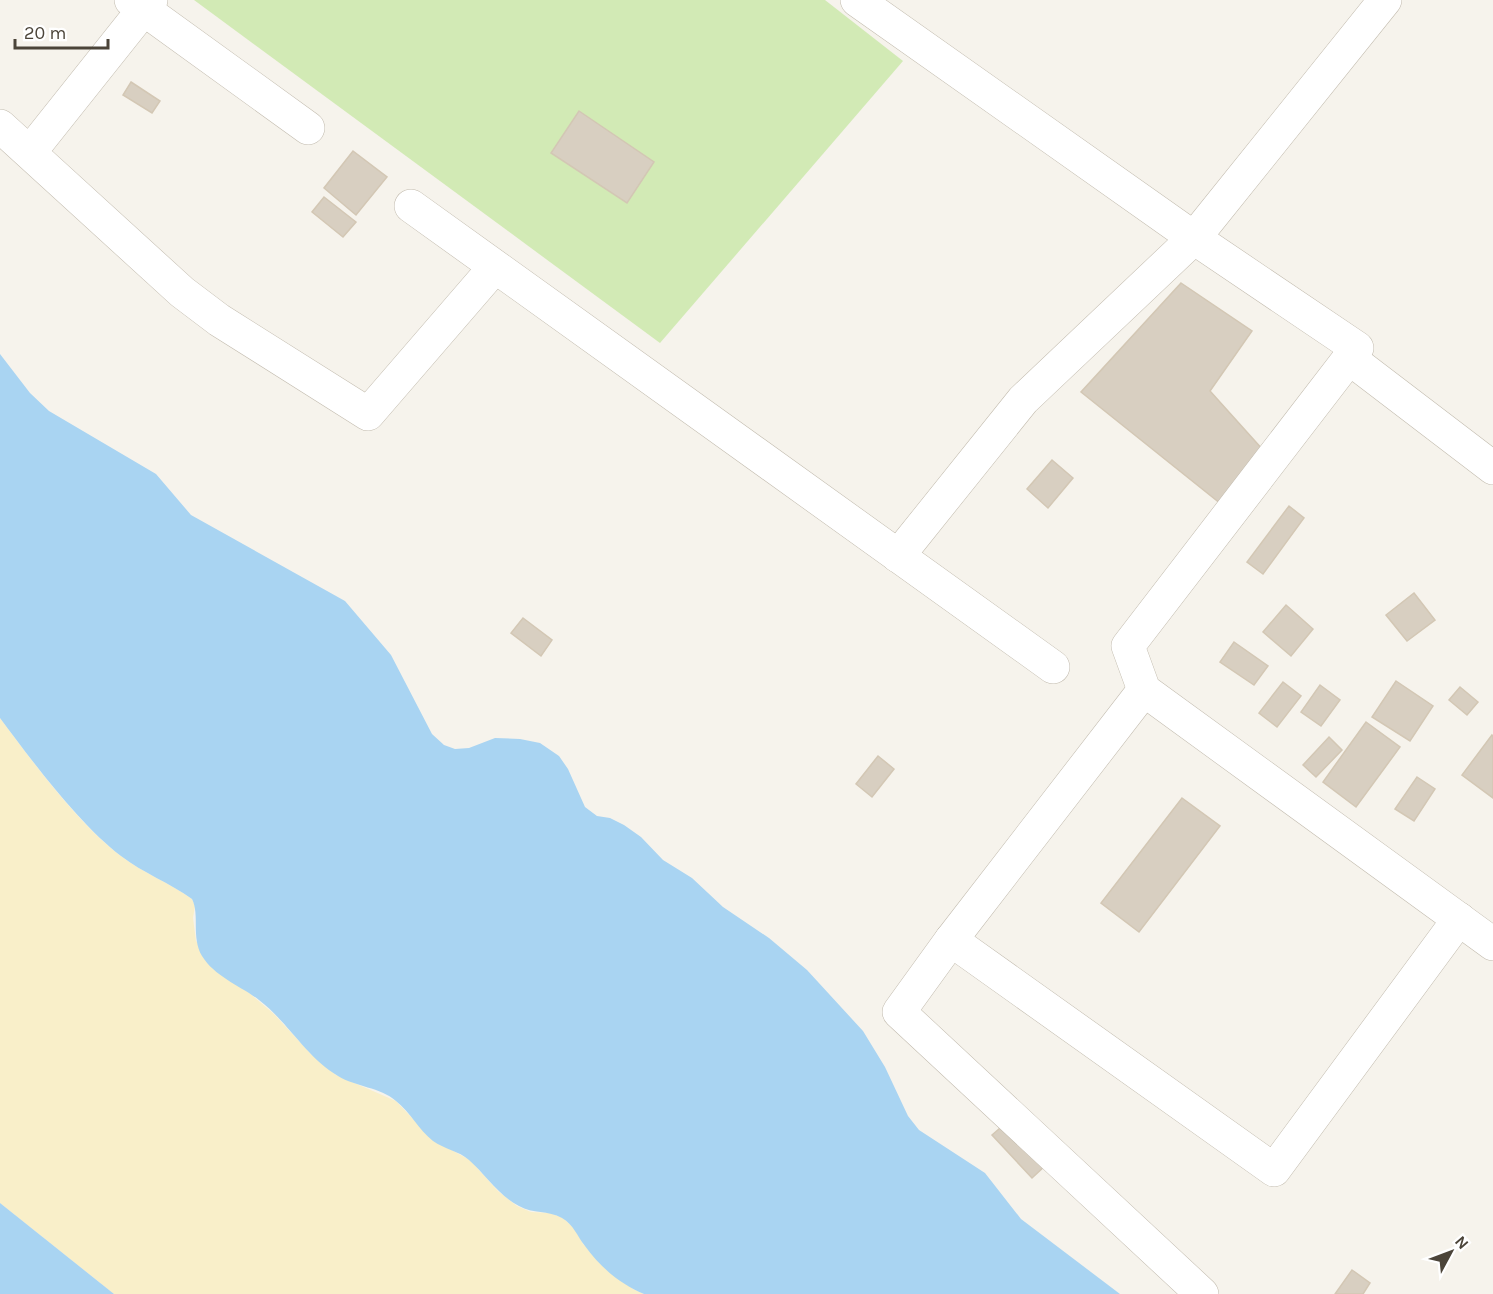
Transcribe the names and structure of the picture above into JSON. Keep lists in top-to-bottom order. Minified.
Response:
{"scale_bar":"20 m","north":"top right"}
